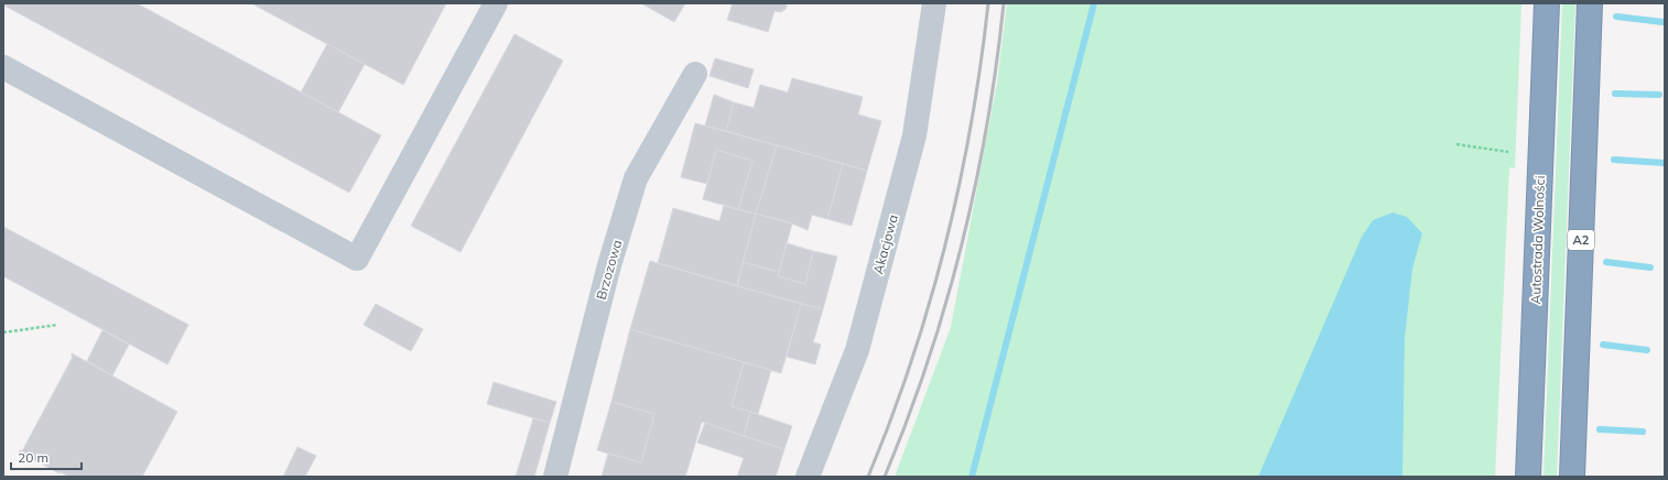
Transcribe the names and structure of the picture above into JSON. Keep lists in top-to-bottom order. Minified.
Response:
{"streets":{"highway":["Autostrada Wolności","A2"],"street":["Akacjowa","Brzozowa"]},"scale_bar":"20 m"}
